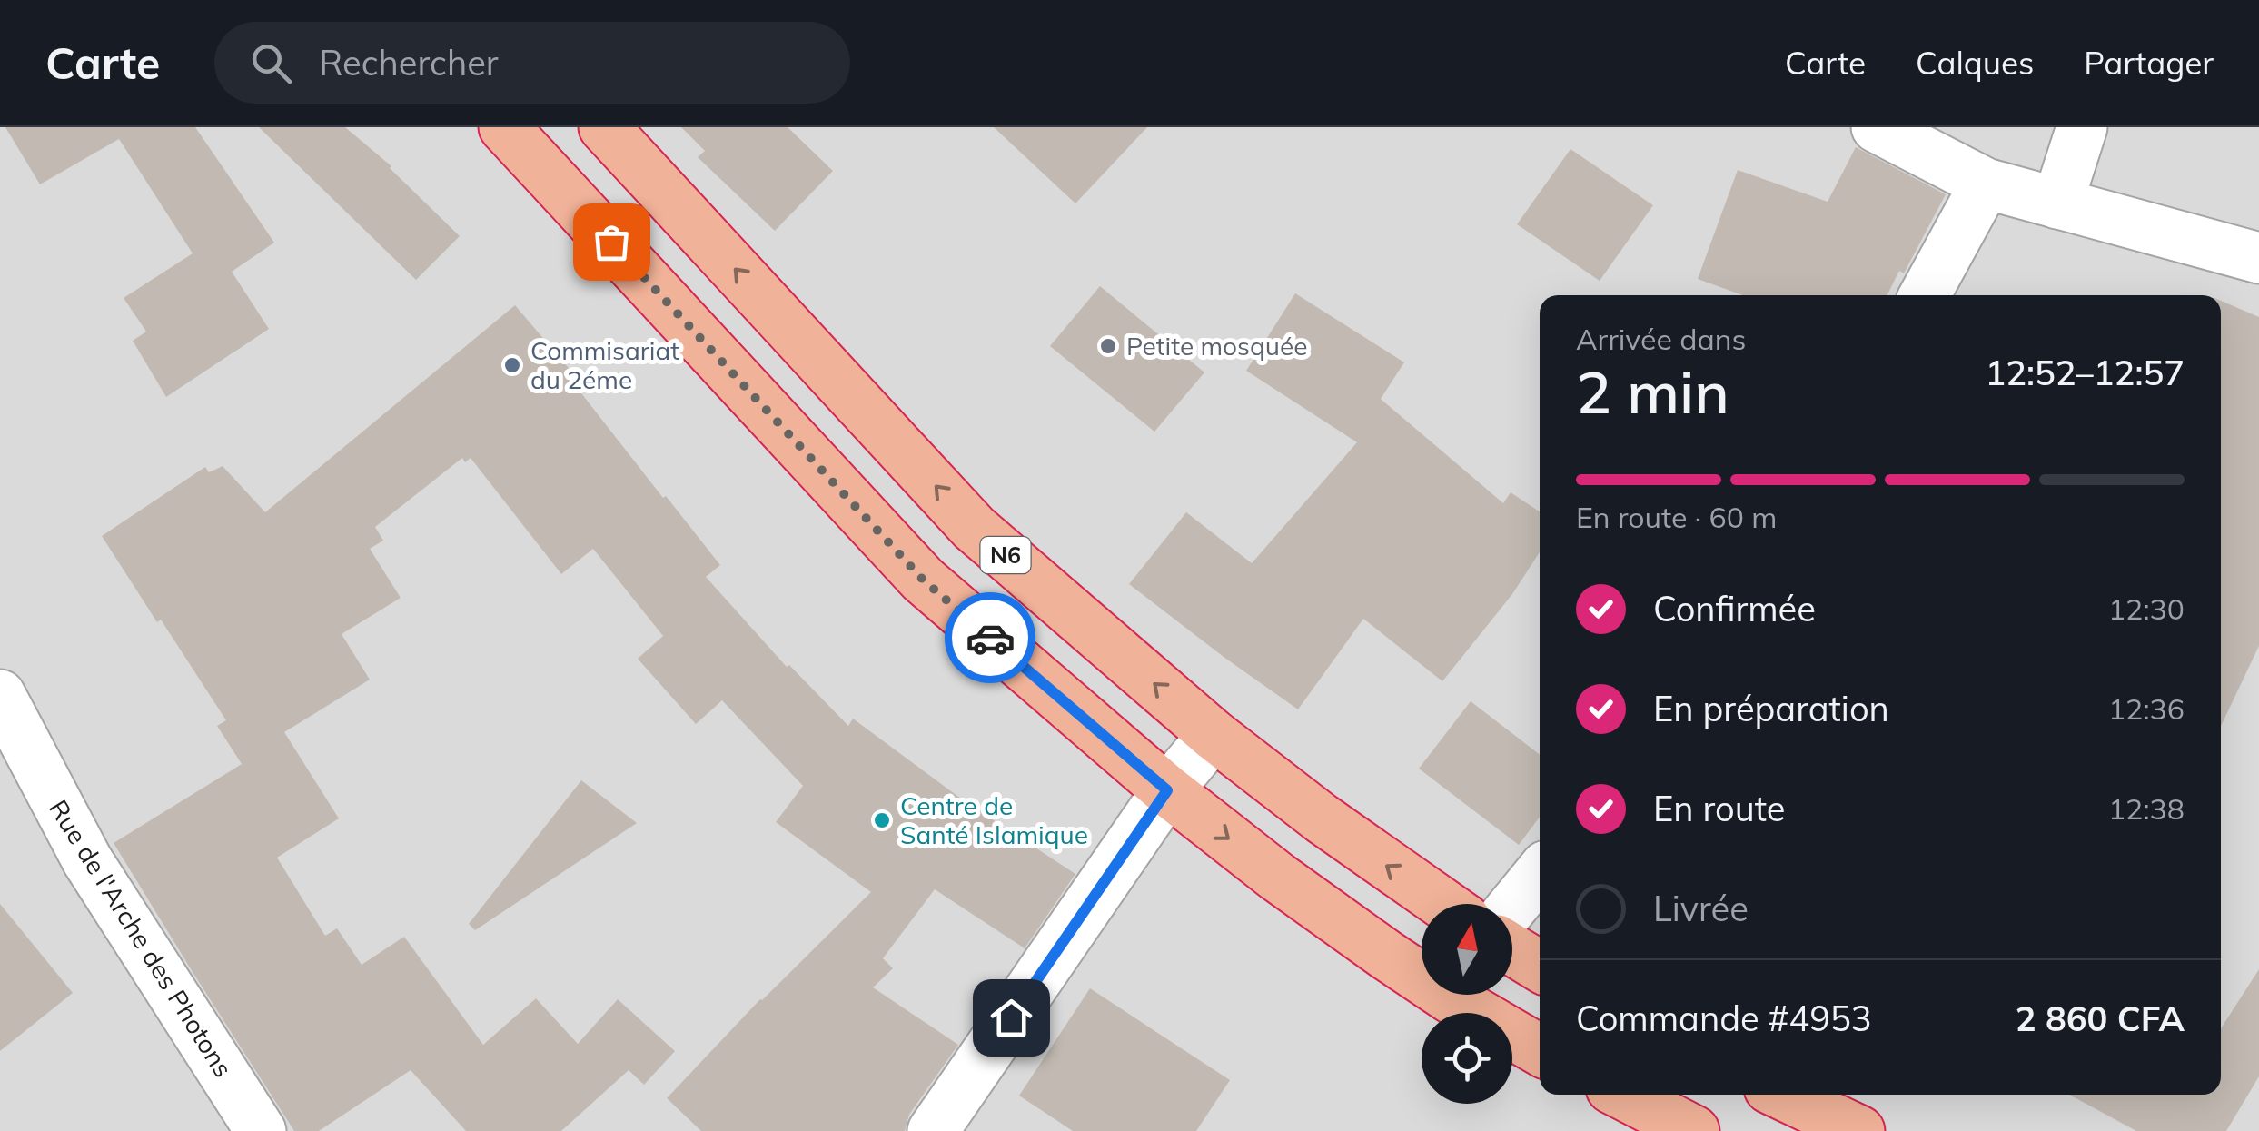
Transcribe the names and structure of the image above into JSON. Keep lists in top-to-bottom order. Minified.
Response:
{"streets":{"highway":["N6"],"street":["Rue de l'Arche des Photons"]},"places":["Petite mosquée","Commisariat du 2éme","Centre de Santé Islamique"],"north":"top","page":{"header":"Carte","search":"Rechercher","nav":["Carte","Calques","Partager"],"heading":["2 min","Arrivée dans","12:52–12:57"],"panel":["Commande #4953","2 860 CFA"],"bar":"En route · 60 m","list":[["Confirmée","12:30"],["En préparation","12:36"],["En route","12:38"],"Livrée"]}}
